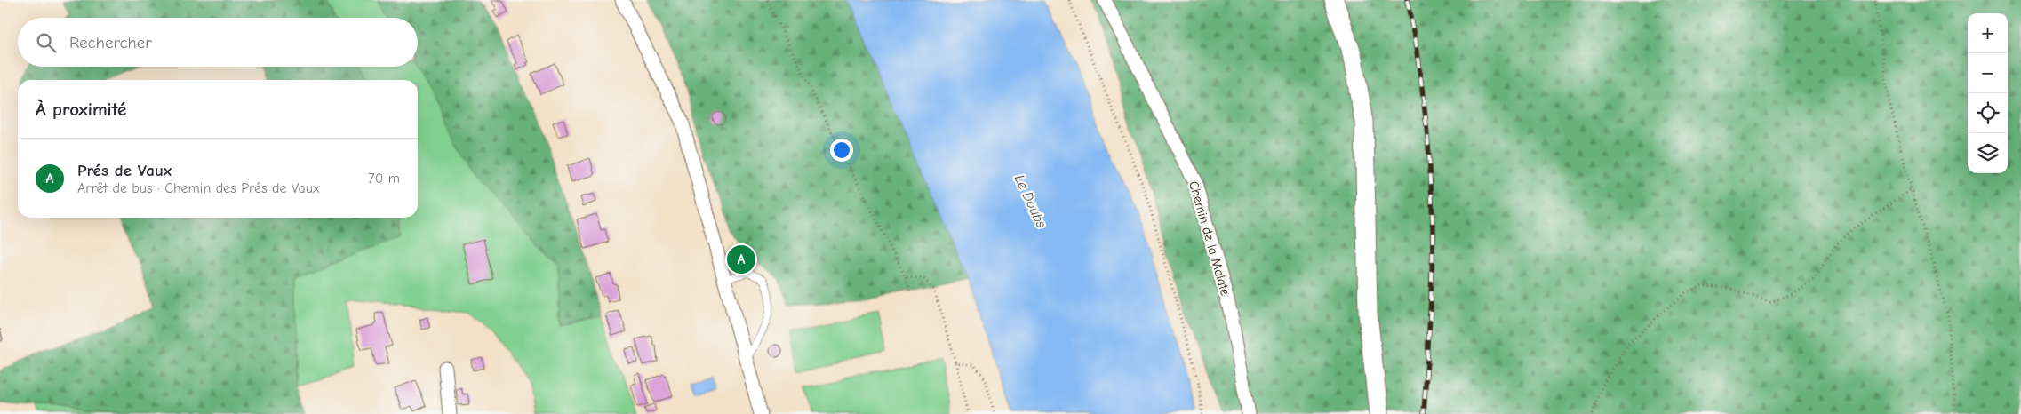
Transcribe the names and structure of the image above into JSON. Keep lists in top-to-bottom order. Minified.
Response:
{"streets":{"street":["Chemin de la Malate"]},"water":["Le Doubs"],"page":{"map_buttons":["+","−"],"search":"Rechercher","heading":"À proximité","list":[{"mark":"A","name":"Prés de Vaux","note":"Arrêt de bus · Chemin des Prés de Vaux","value":"70 m"}],"pins":"A"}}
